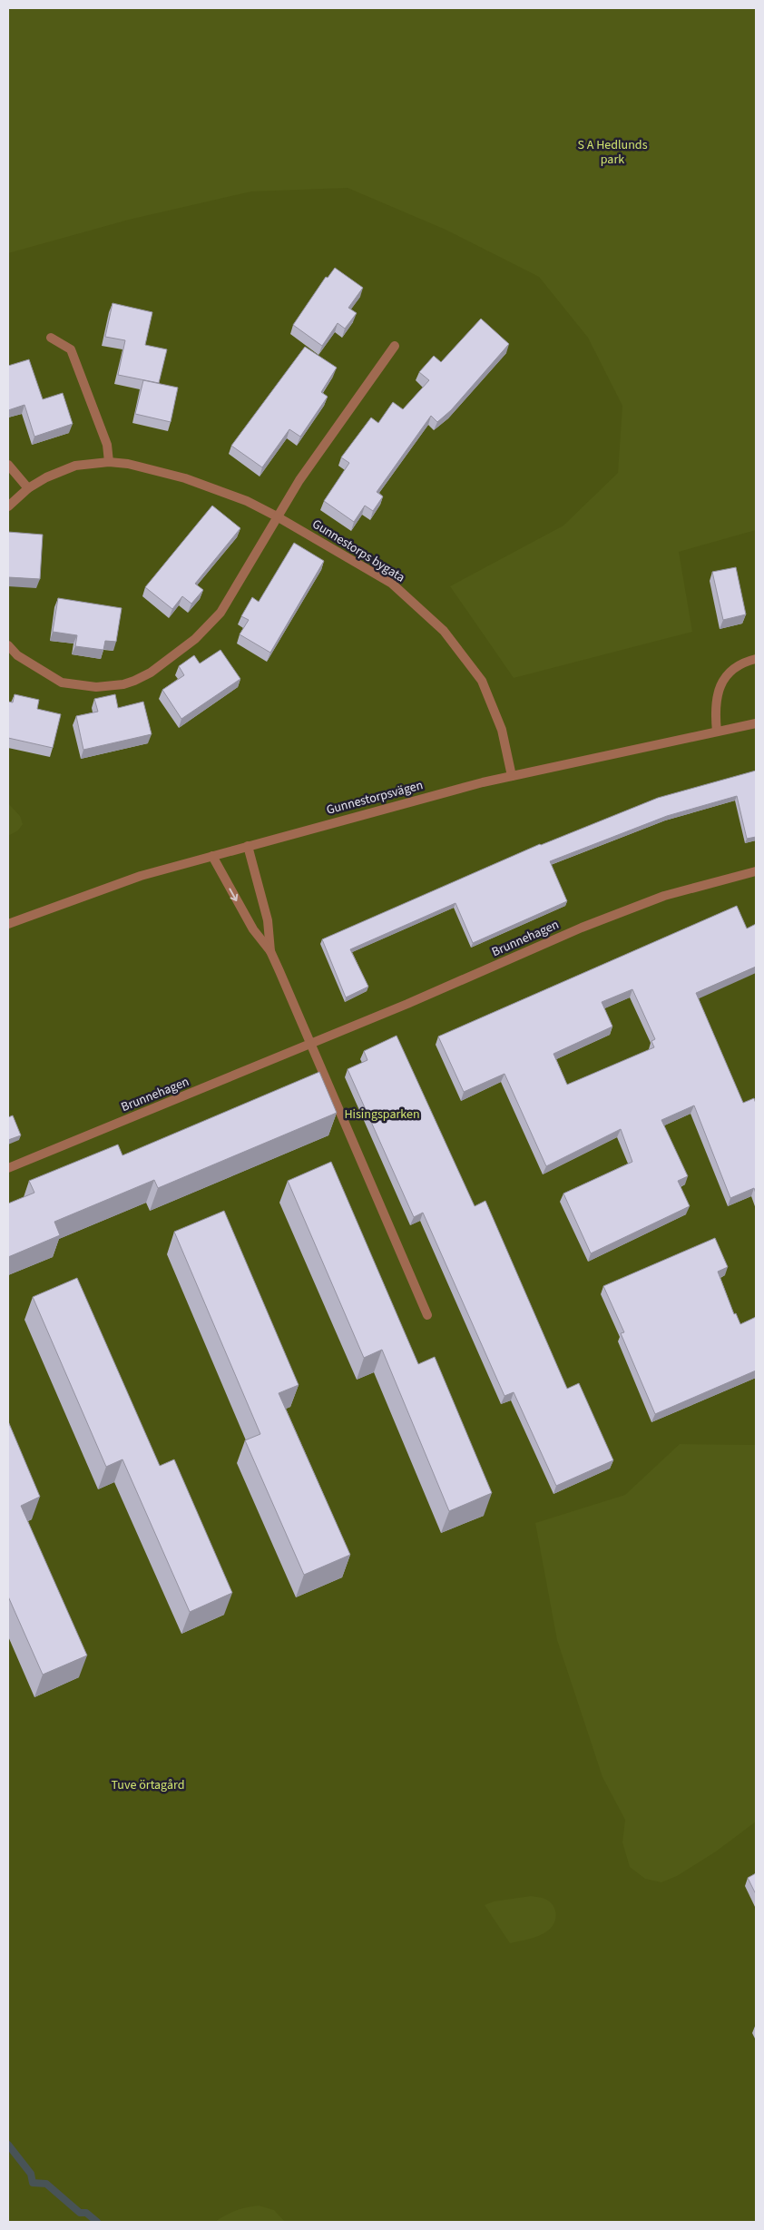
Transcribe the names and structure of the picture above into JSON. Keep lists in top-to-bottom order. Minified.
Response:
{"streets":{"street":["Gunnestorps bygata","Gunnestorpsvägen","Brunnehagen"]},"crossings":[["Gunnestorps bygata","Gunnestorpsvägen"]],"parks":["S A Hedlunds park","Hisingsparken","Tuve örtagård"]}
